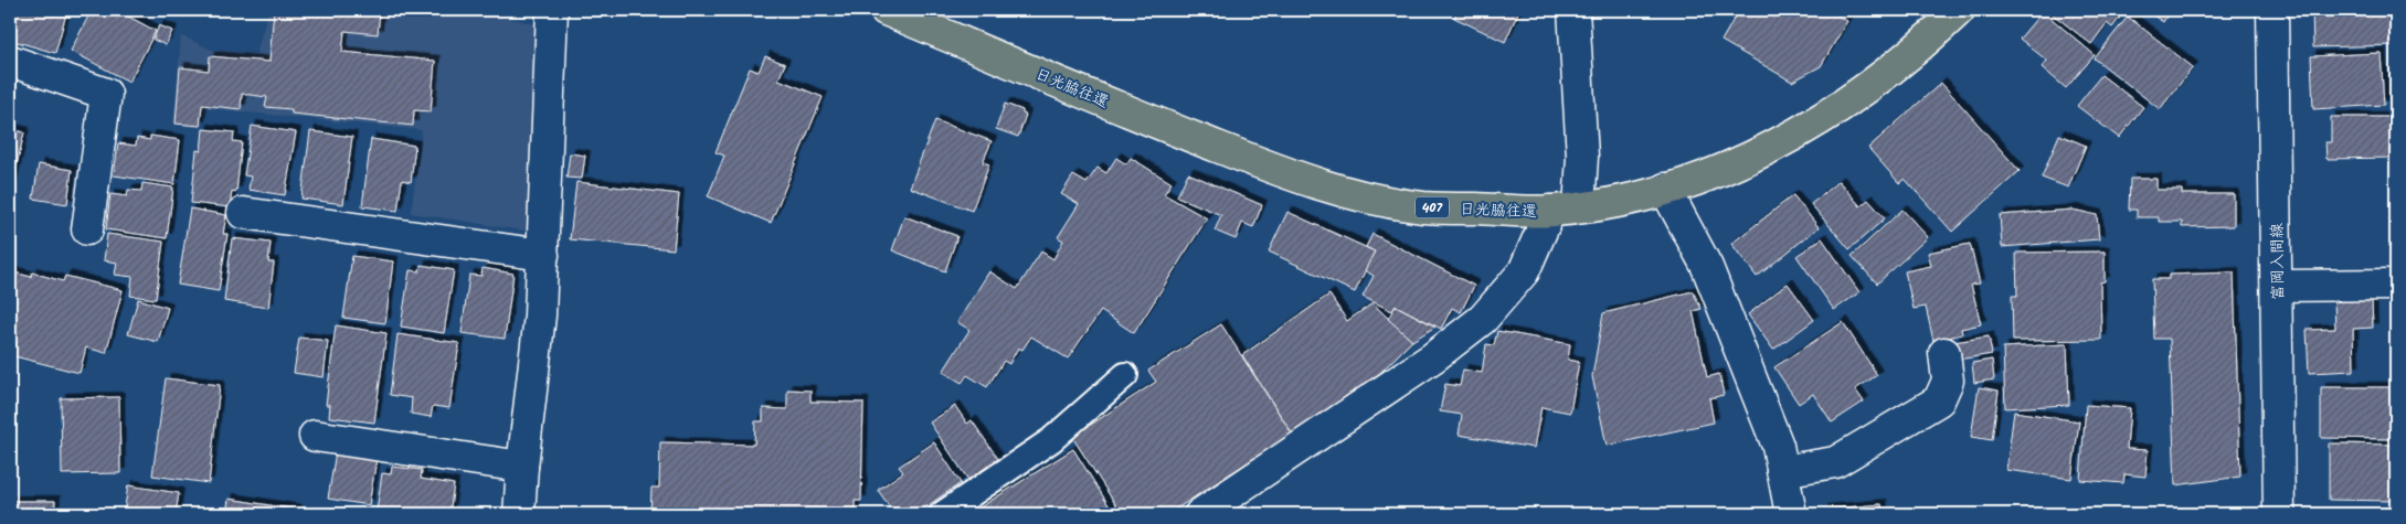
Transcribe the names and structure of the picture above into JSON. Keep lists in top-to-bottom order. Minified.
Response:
{"streets":{"highway":["日光脇往還","407"],"street":["富岡入間線"]}}
